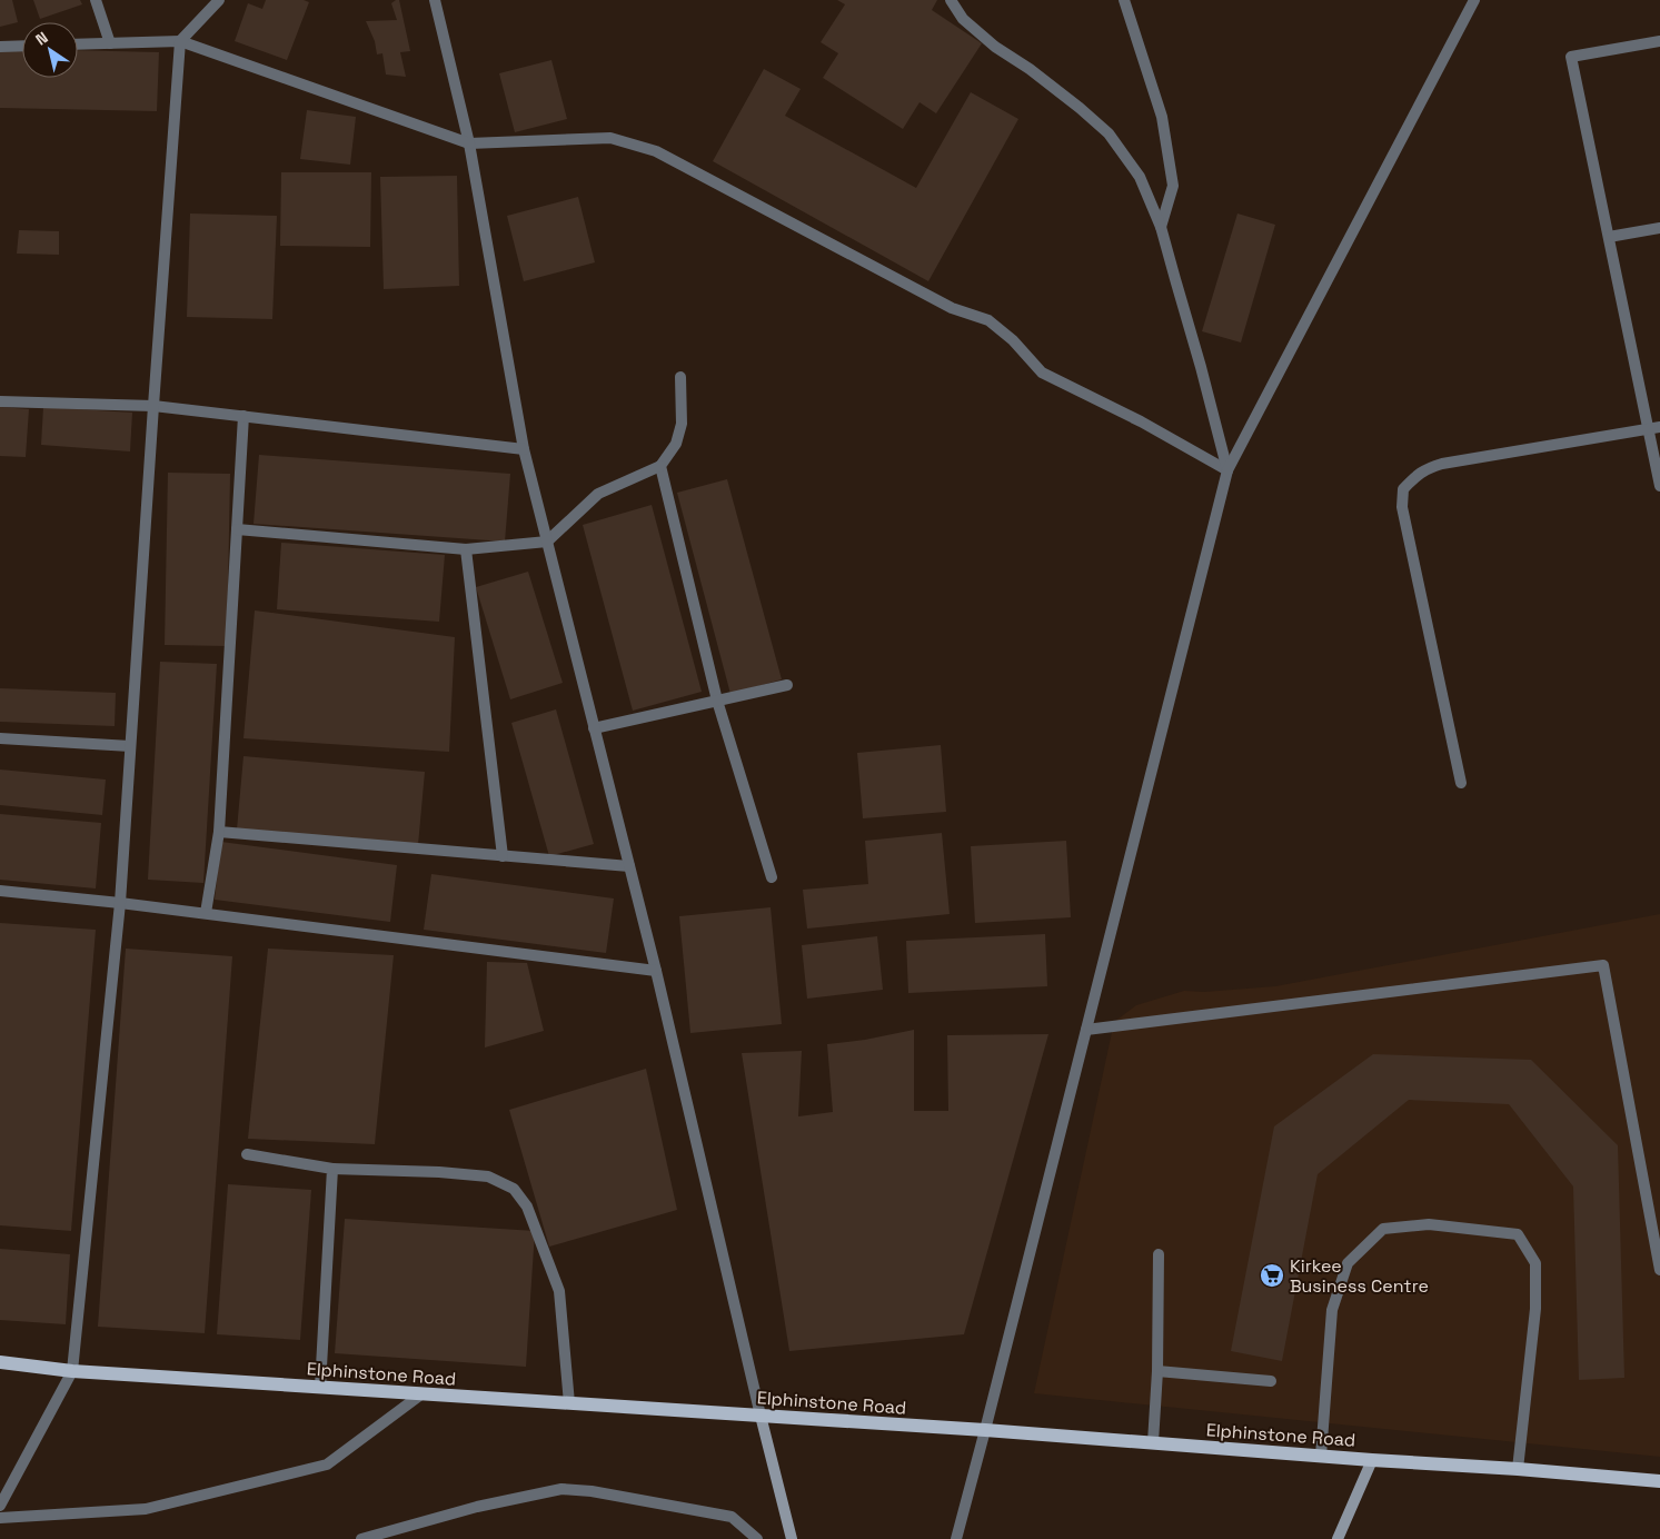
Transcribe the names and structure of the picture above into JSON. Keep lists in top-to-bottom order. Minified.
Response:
{"streets":{"main road":["Elphinstone Road"]},"places":{"supermarket":["Kirkee Business Centre"]},"north":"top left"}
